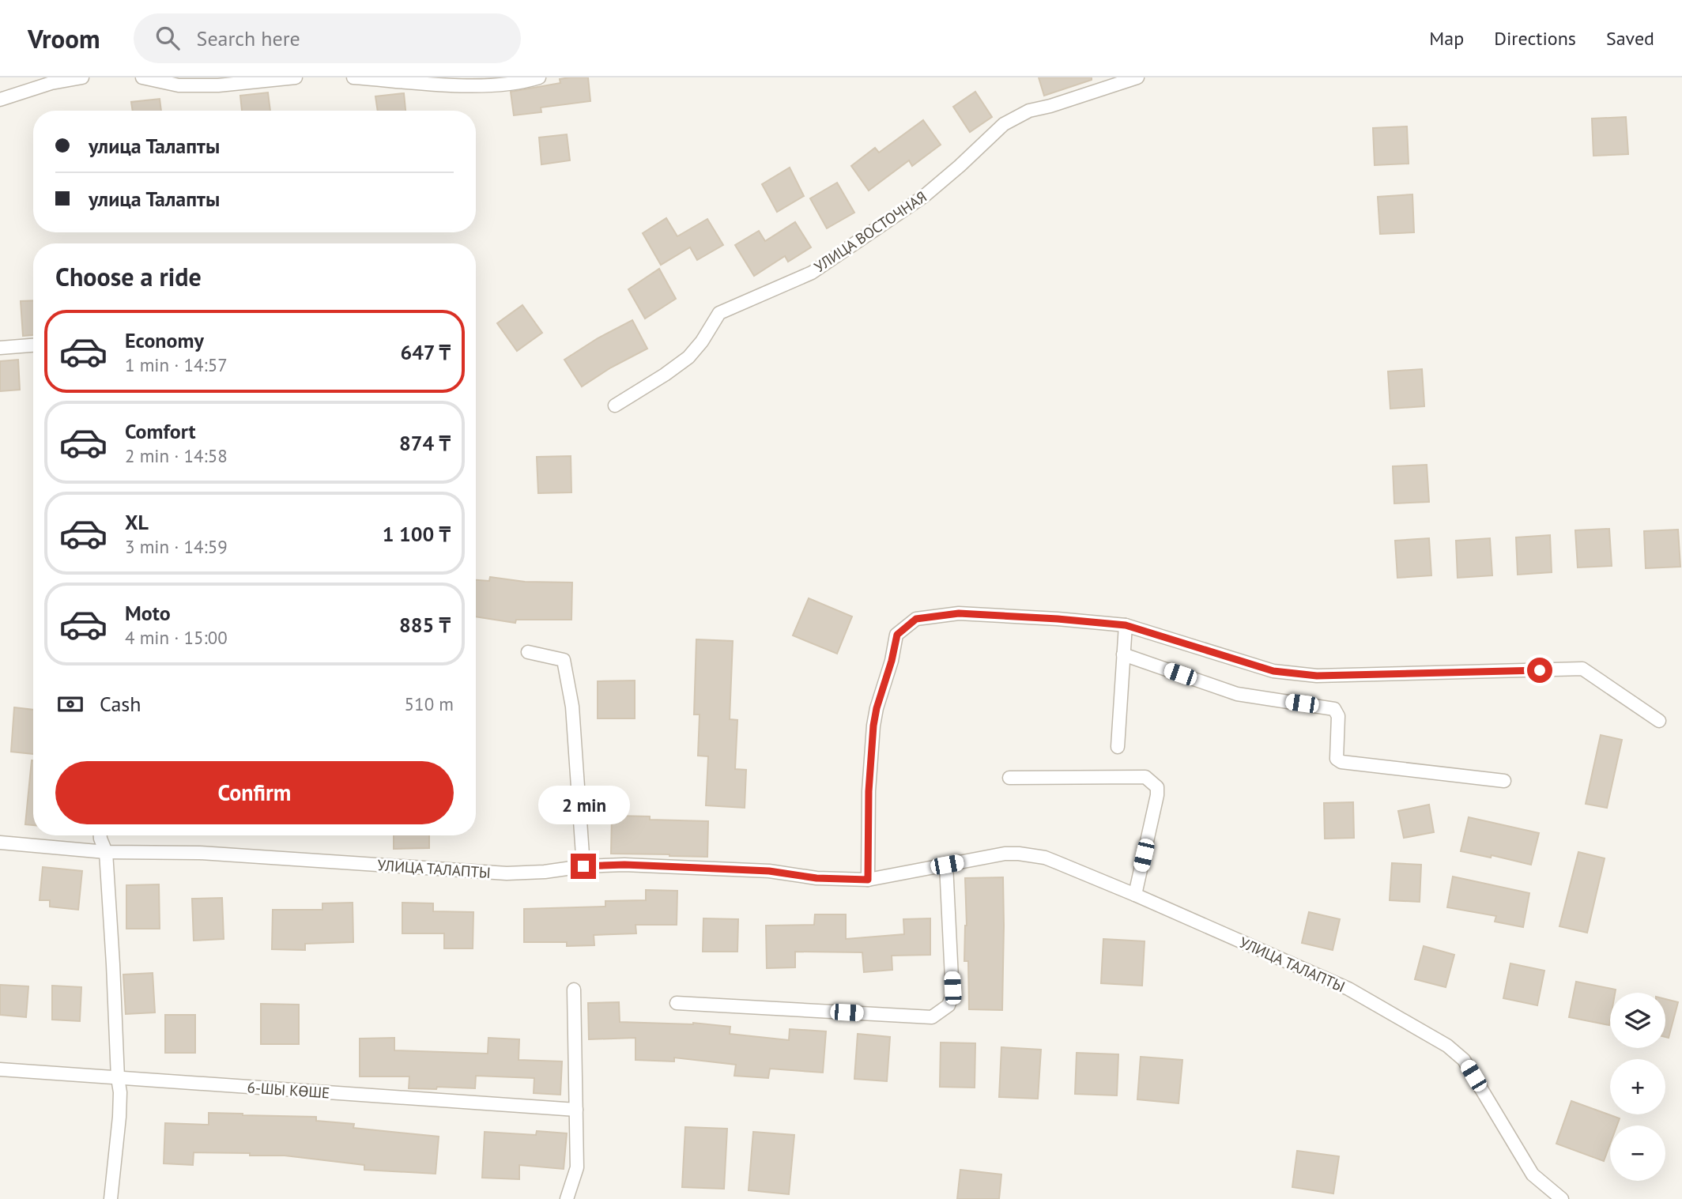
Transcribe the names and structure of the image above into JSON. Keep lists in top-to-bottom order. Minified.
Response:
{"streets":{"street":["УЛИЦА ВОСТОЧНАЯ","УЛИЦА ТАЛАПТЫ","6-ШЫ КӨШЕ"]},"page":{"header":"Vroom","search":"Search here","nav":["Map","Directions","Saved"],"banner":["улица Талапты","улица Талапты"],"heading":"Choose a ride","list":[{"name":"Economy","note":"1 min · 14:57","value":"647 ₸"},{"name":"Comfort","note":"2 min · 14:58","value":"874 ₸"},{"name":"XL","note":"3 min · 14:59","value":"1 100 ₸"},{"name":"Moto","note":"4 min · 15:00","value":"885 ₸"}],"pay":["Cash","510 m"],"buttons":"Confirm","bubble":"2 min","map_buttons":["+","−"]}}
